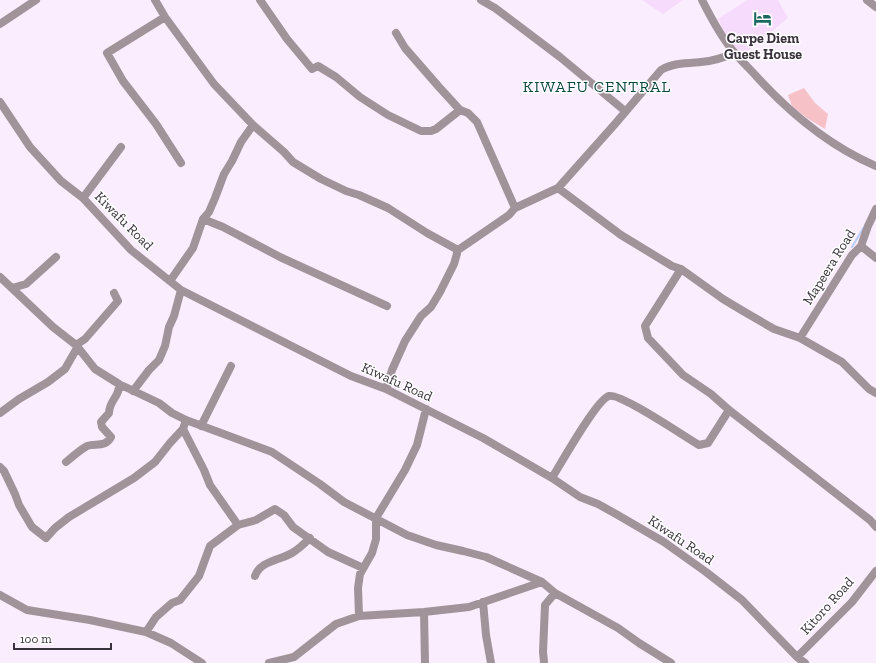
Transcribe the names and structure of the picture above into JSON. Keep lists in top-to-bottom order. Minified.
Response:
{"streets":{"street":["Kiwafu Road","Mapeera Road","Kitoro Road"]},"crossings":[["Kiwafu Road","Kitoro Road"]],"districts":["KIWAFU CENTRAL"],"places":{"hotel":["Carpe Diem Guest House"]},"scale_bar":"100 m"}
